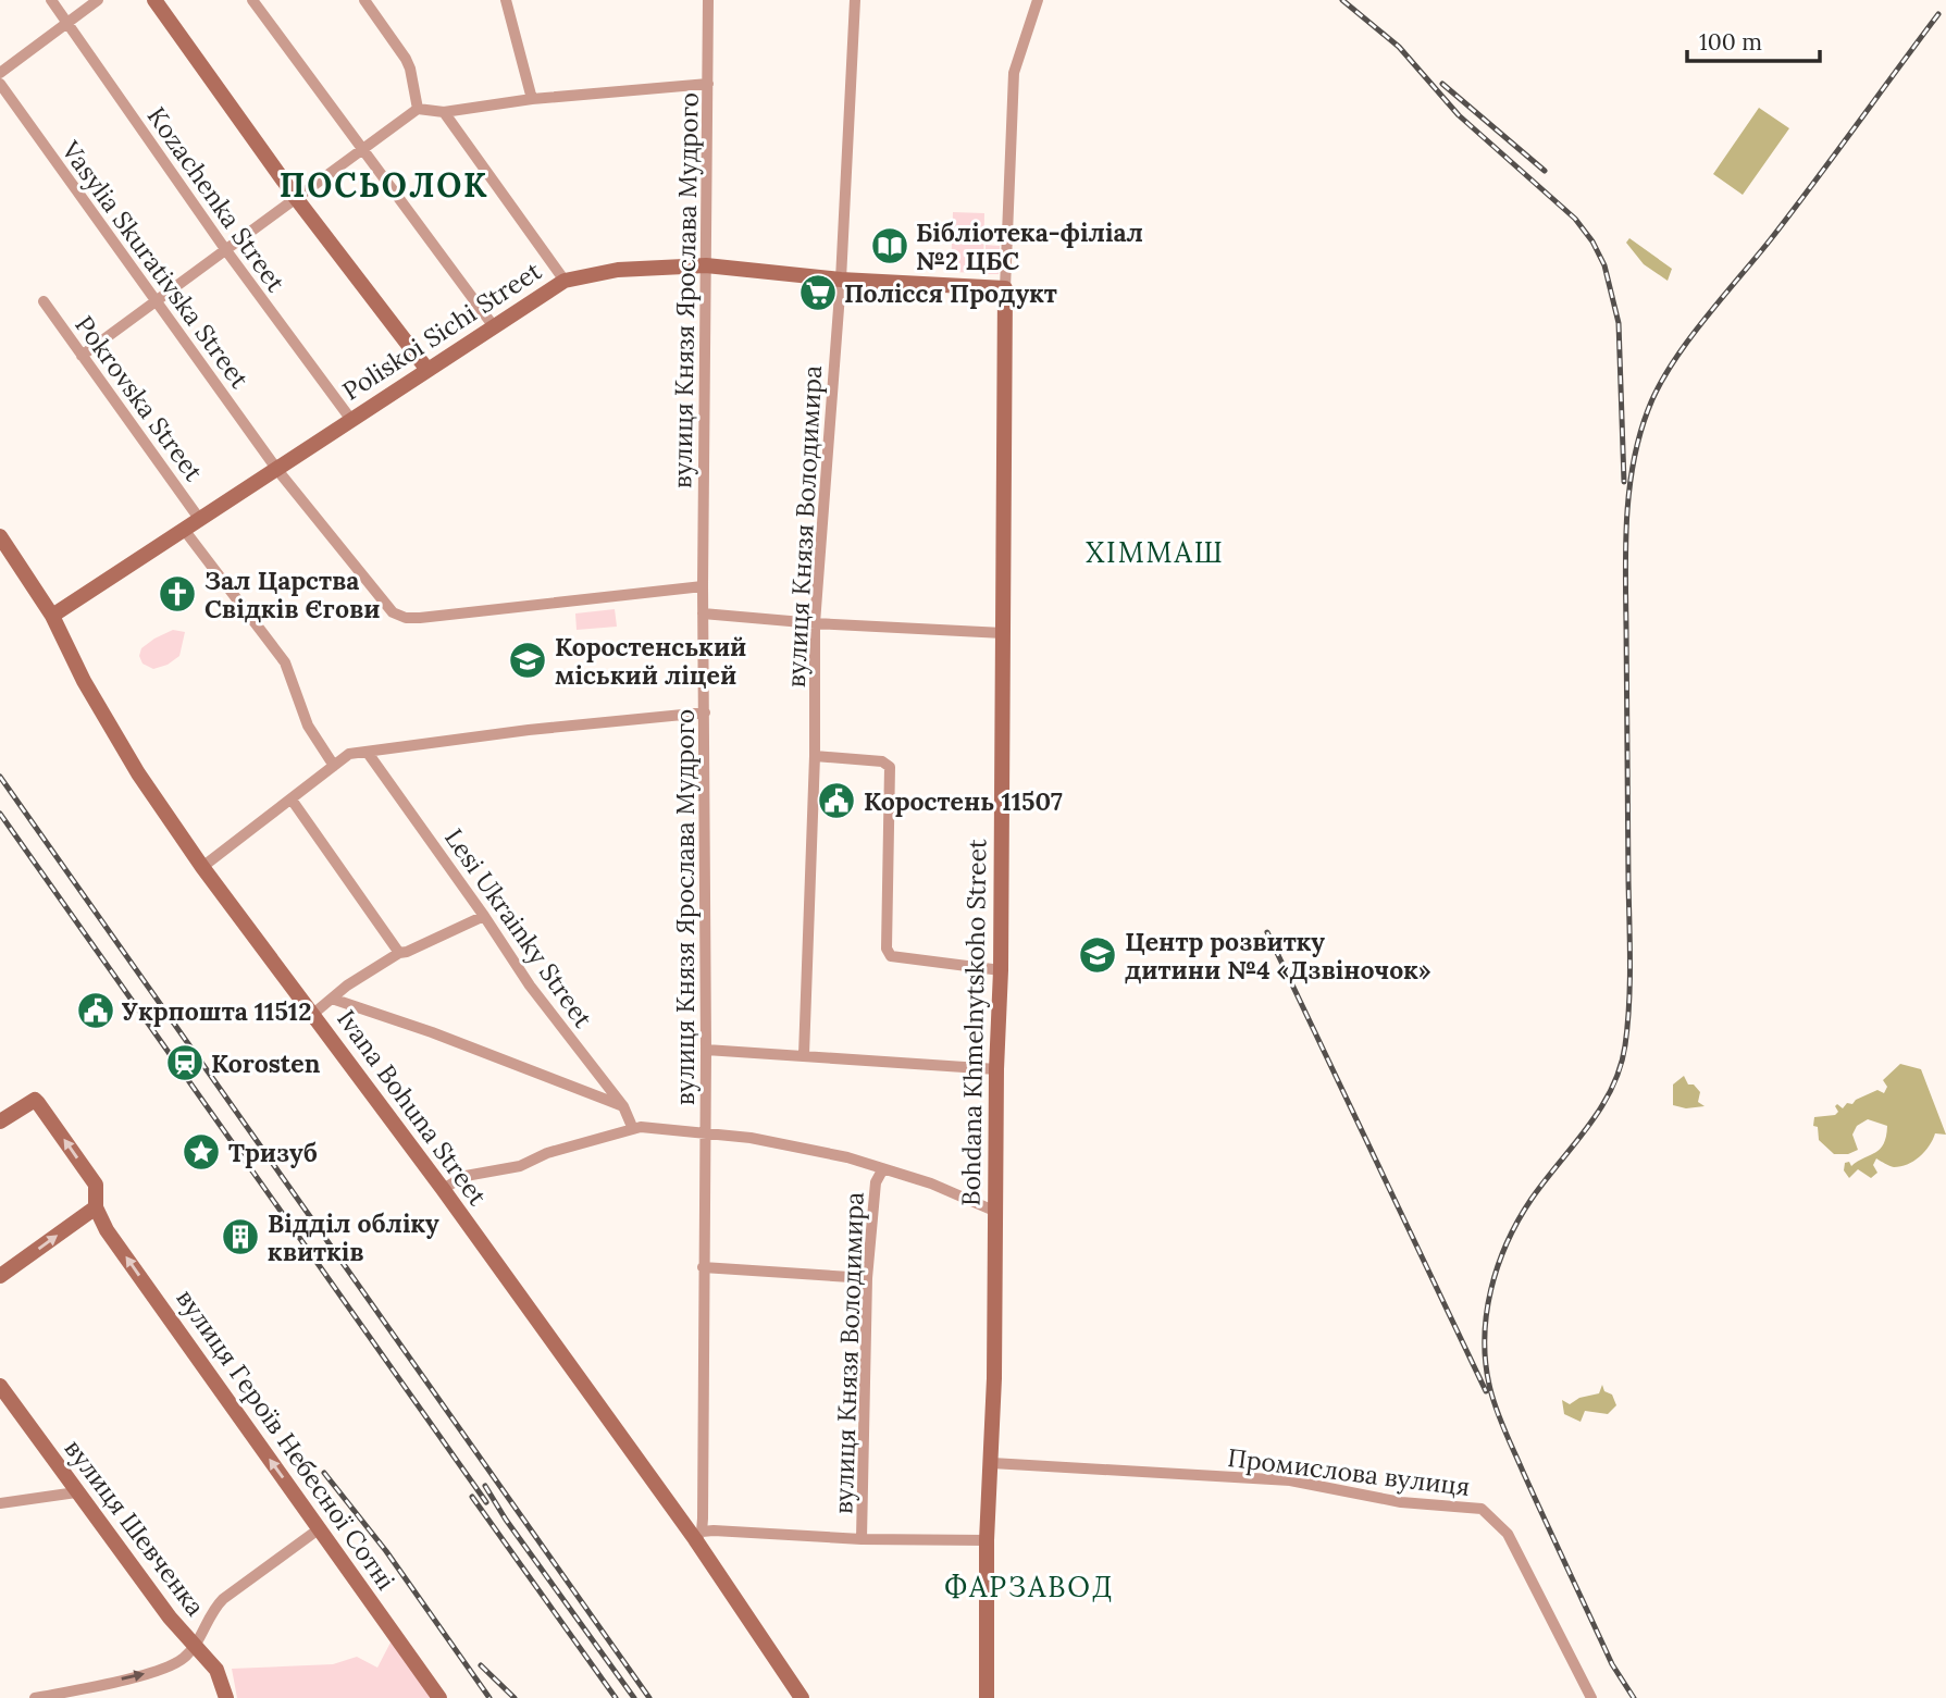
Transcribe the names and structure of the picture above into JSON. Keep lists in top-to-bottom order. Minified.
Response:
{"streets":{"street":["Kozachenka Street","Vasylia Skurativska Street","вулиця Князя Ярослава Мудрого","Poliskoi Sichi Street","Pokrovska Street","вулиця Князя Володимира","Lesi Ukrainky Street","Bohdana Khmelnytskoho Street","Ivana Bohuna Street","вулиця Героїв Небесної Сотні","Промислова вулиця","вулиця Шевченка"]},"crossings":[["Kozachenka Street","Poliskoi Sichi Street"],["Vasylia Skurativska Street","вулиця Князя Ярослава Мудрого"],["Vasylia Skurativska Street","Poliskoi Sichi Street"],["вулиця Князя Ярослава Мудрого","Poliskoi Sichi Street"],["вулиця Князя Ярослава Мудрого","Ivana Bohuna Street"],["Poliskoi Sichi Street","Pokrovska Street"],["Poliskoi Sichi Street","вулиця Князя Володимира"],["Poliskoi Sichi Street","Bohdana Khmelnytskoho Street"],["Poliskoi Sichi Street","Ivana Bohuna Street"],["Bohdana Khmelnytskoho Street","Промислова вулиця"]],"one_way":["вулиця Героїв Небесної Сотні"],"districts":["ПОСЬОЛОК","ХІММАШ","ФАРЗАВОД"],"places":{"library":["Бібліотека-філіал №2 ЦБС"],"supermarket":["Полісся Продукт"],"church":["Зал Царства Свідків Єгови"],"school or university":["Коростенський міський ліцей","Центр розвитку дитини №4 «Дзвіночок»"],"public building":["Коростень 11507","Укрпошта 11512"],"station":["Korosten"],"place":["Тризуб"],"building":["Відділ обліку квитків"]},"scale_bar":"100 m"}
